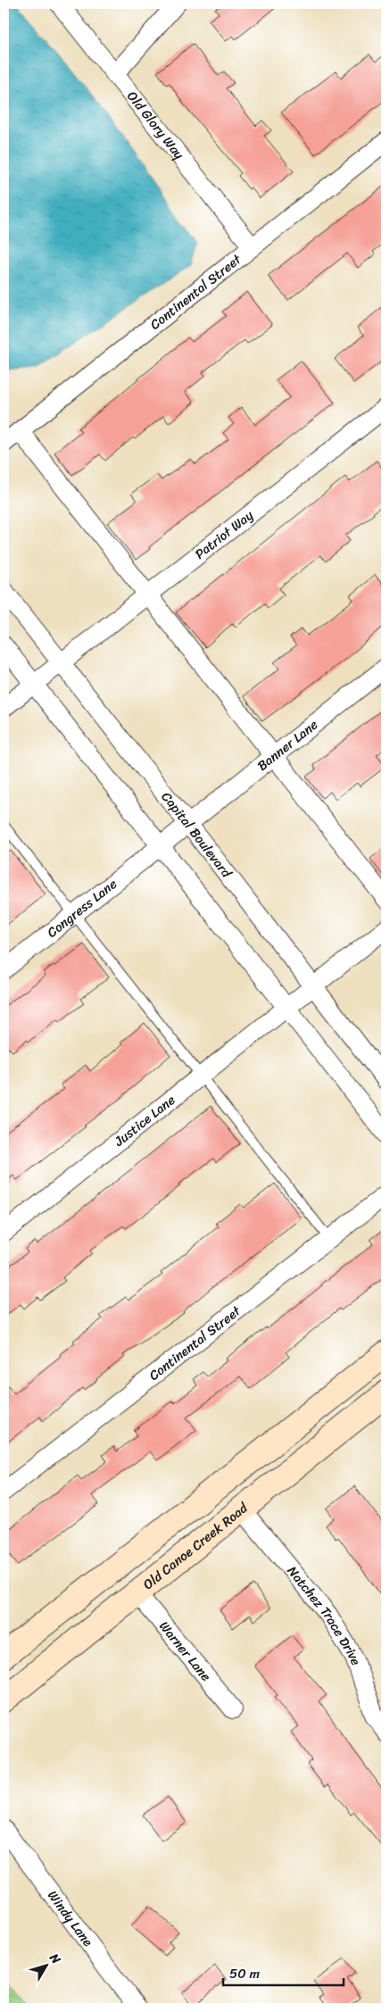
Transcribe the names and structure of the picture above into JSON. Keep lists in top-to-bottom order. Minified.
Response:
{"streets":{"main road":["Old Canoe Creek Road"],"street":["Old Glory Way","Continental Street","Patriot Way","Banner Lane","Capital Boulevard","Congress Lane","Justice Lane","Natchez Trace Drive","Warner Lane","Windy Lane"]},"crossings":[["Old Glory Way","Continental Street"],["Patriot Way","Capital Boulevard"],["Banner Lane","Capital Boulevard"],["Banner Lane","Congress Lane"],["Capital Boulevard","Justice Lane"],["Old Canoe Creek Road","Natchez Trace Drive"],["Old Canoe Creek Road","Warner Lane"]],"scale_bar":"50 m","north":"top right"}
